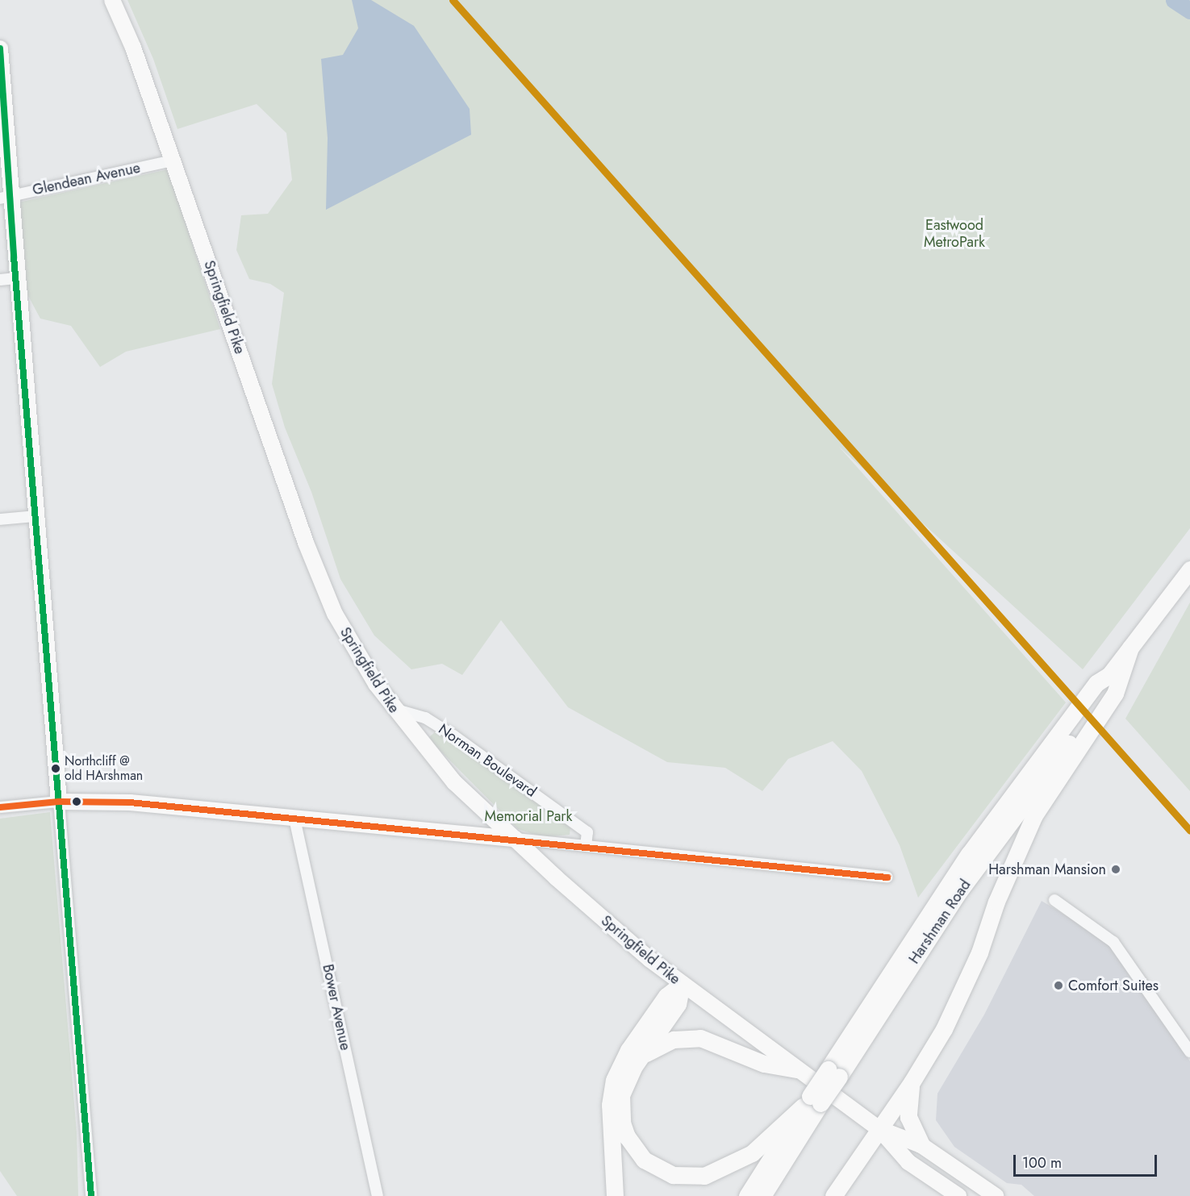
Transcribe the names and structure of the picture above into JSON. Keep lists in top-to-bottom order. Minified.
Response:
{"streets":{"main road":["Springfield Pike","Harshman Road"],"street":["Glendean Avenue","Norman Boulevard","Bower Avenue"]},"crossings":[["Glendean Avenue","Springfield Pike"],["Springfield Pike","Norman Boulevard"]],"parks":["Eastwood MetroPark","Memorial Park"],"places":["Northcliff @ old HArshman","Harshman Mansion","Comfort Suites"],"scale_bar":"100 m"}
